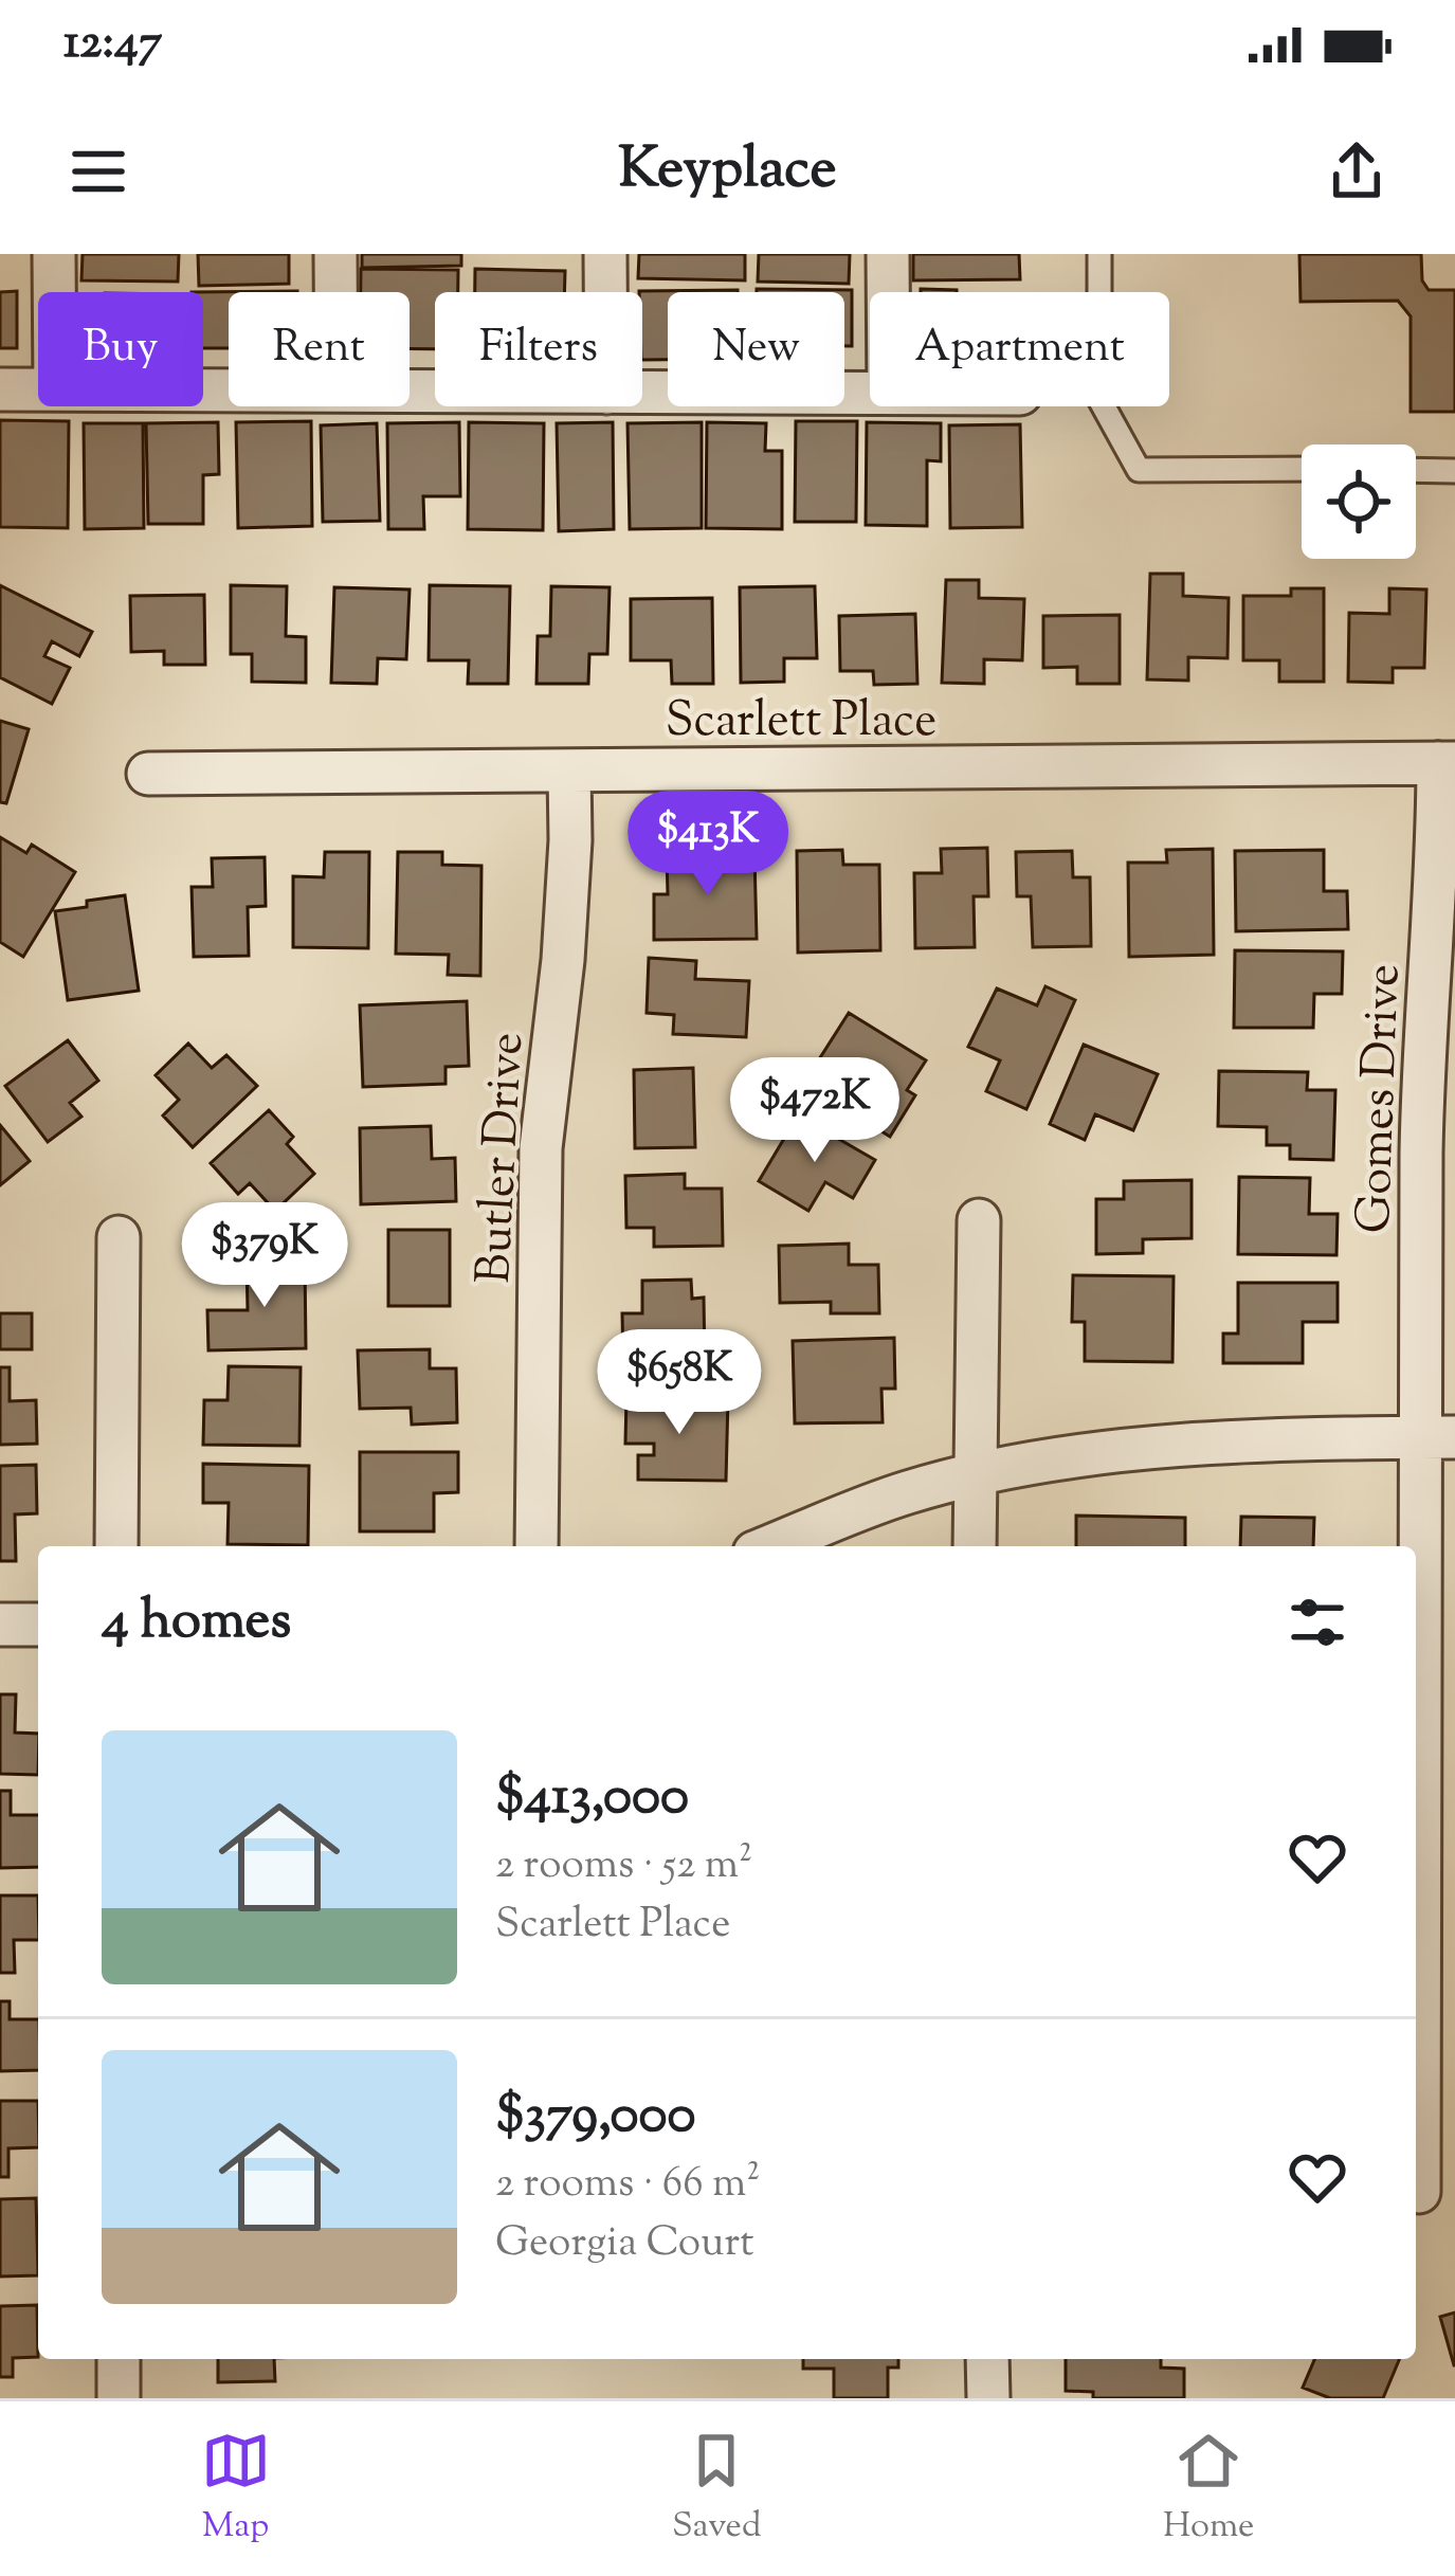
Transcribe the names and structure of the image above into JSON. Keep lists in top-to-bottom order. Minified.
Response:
{"streets":{"street":["Scarlett Place","Gomes Drive","Butler Drive"]},"crossings":[["Scarlett Place","Gomes Drive"],["Scarlett Place","Butler Drive"]],"page":{"status":"12:47","header":"Keyplace","chip":["Buy","Rent","Filters","New","Apartment"],"price":["$413K","$472K","$379K","$658K"],"heading":"4 homes","list":[{"name":"$413,000","note":"2 rooms · 52 m² · Scarlett Place"},{"name":"$379,000","note":"2 rooms · 66 m² · Georgia Court"}],"tabs":["Map","Saved","Home"]}}
